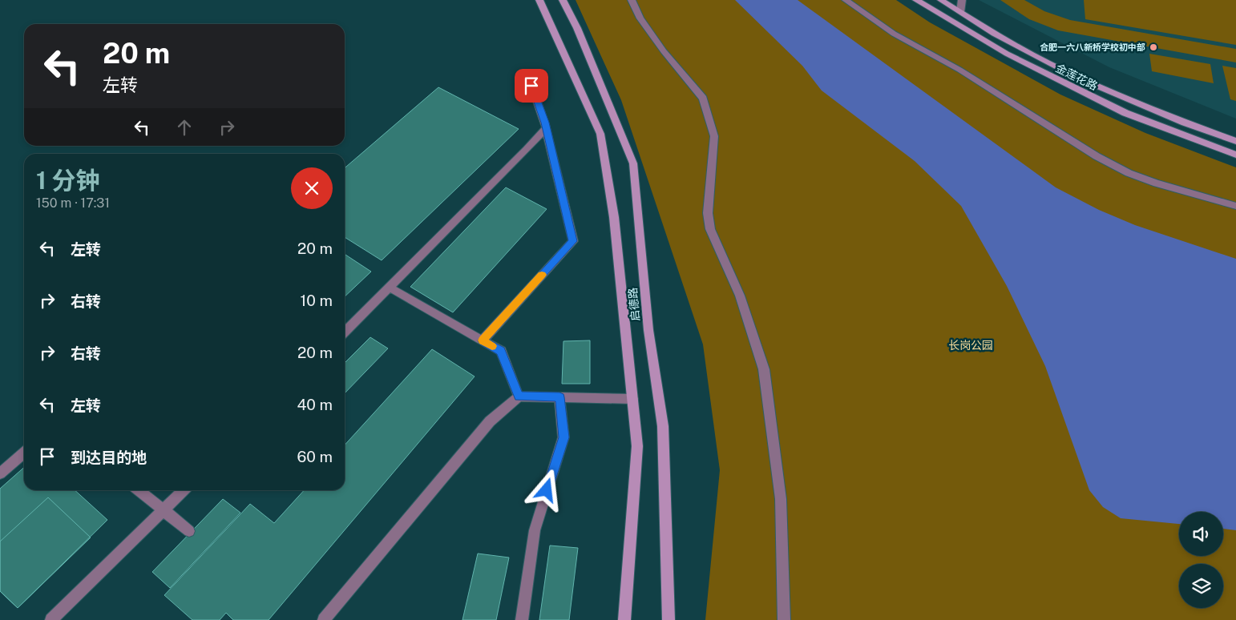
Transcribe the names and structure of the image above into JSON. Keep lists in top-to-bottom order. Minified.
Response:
{"streets":{"main road":["金莲花路","启德路"]},"parks":["长岗公园"],"places":["合肥一六八新桥学校初中部"],"page":{"turn":["20 m","左转"],"heading":["1 分钟","150 m · 17:31"],"list":[{"name":"左转","value":"20 m"},{"name":"右转","value":"10 m"},{"name":"右转","value":"20 m"},{"name":"左转","value":"40 m"},{"name":"到达目的地","value":"60 m"}]}}
